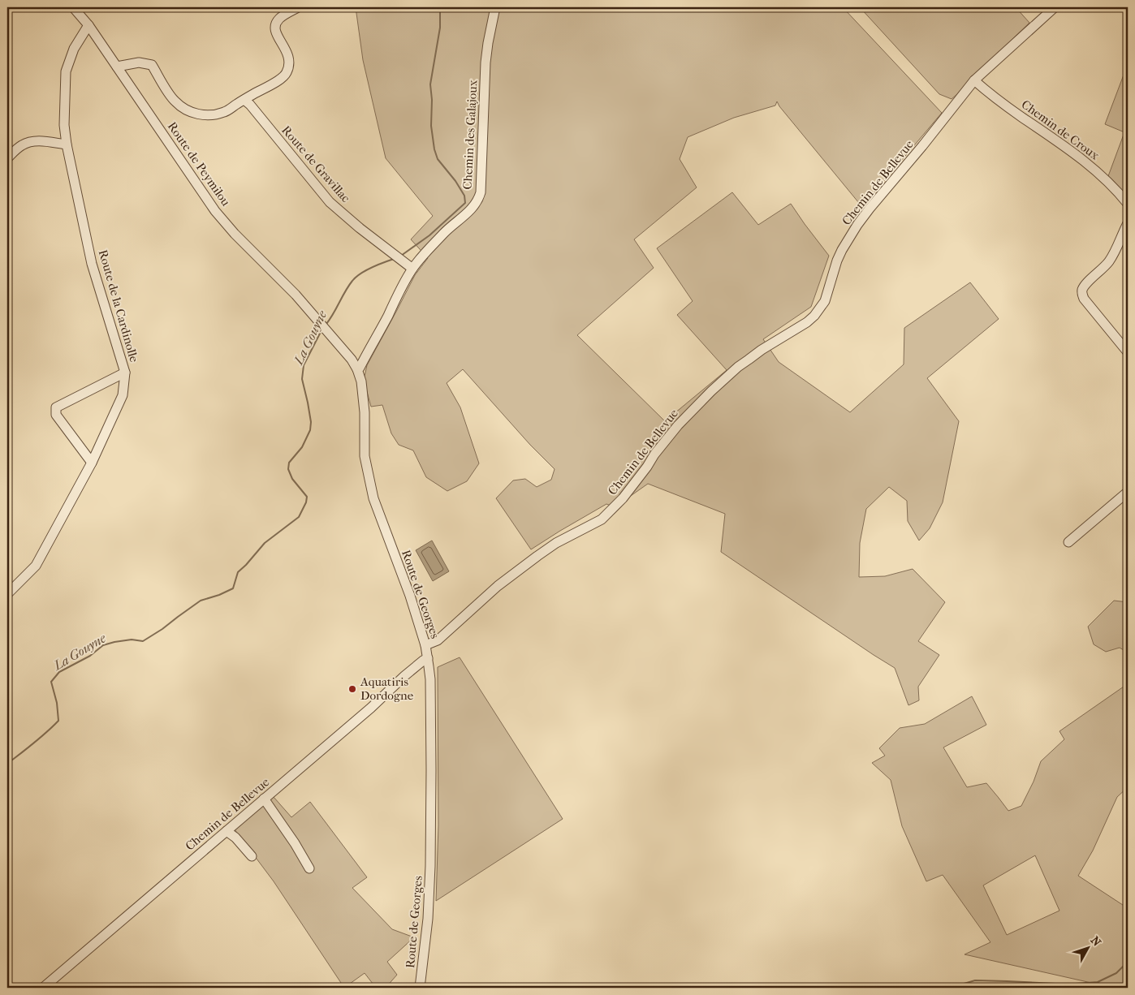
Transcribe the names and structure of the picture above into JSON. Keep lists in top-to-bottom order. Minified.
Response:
{"streets":{"street":["Chemin de Croux","Chemin des Galajoux","Route de Peymilou","Route de Gravillac","Chemin de Bellevue","Route de la Cardinolle","Route de Georges"]},"crossings":[["Chemin de Croux","Chemin de Bellevue"],["Chemin des Galajoux","Route de Gravillac"],["Chemin des Galajoux","Route de Georges"],["Route de Peymilou","Route de la Cardinolle"],["Route de Peymilou","Route de Georges"],["Chemin de Bellevue","Route de Georges"]],"water":["La Gouyne"],"places":["Aquatiris Dordogne"],"north":"top right"}
